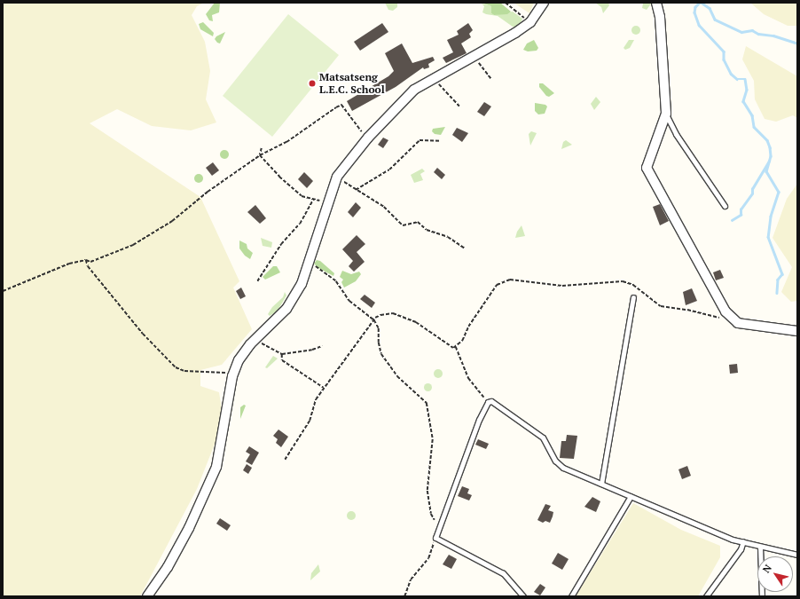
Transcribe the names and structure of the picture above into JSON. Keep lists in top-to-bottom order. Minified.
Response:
{"places":["Matsatseng L.E.C. School"],"north":"top left"}
